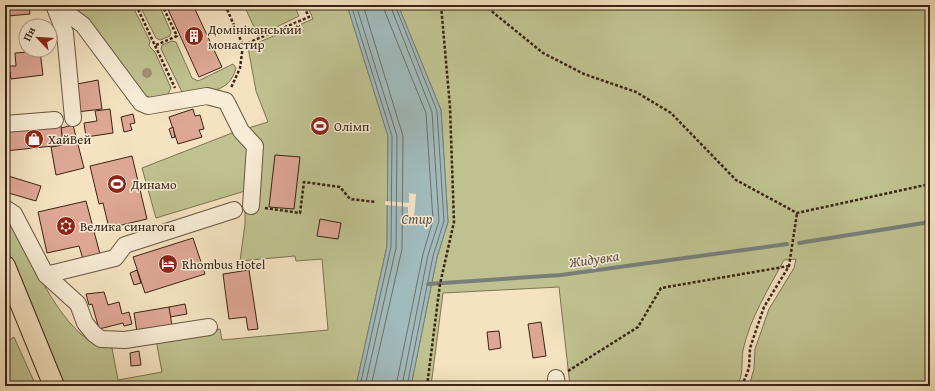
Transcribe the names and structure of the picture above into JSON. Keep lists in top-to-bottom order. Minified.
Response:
{"water":["Стир","Жидувка"],"places":{"building":["Домініканський монастир"],"sports":["Олімп","Динамо"],"shop":["ХайВей"],"synagogue":["Велика синагога"],"hotel":["Rhombus Hotel"]},"north":"top left"}
